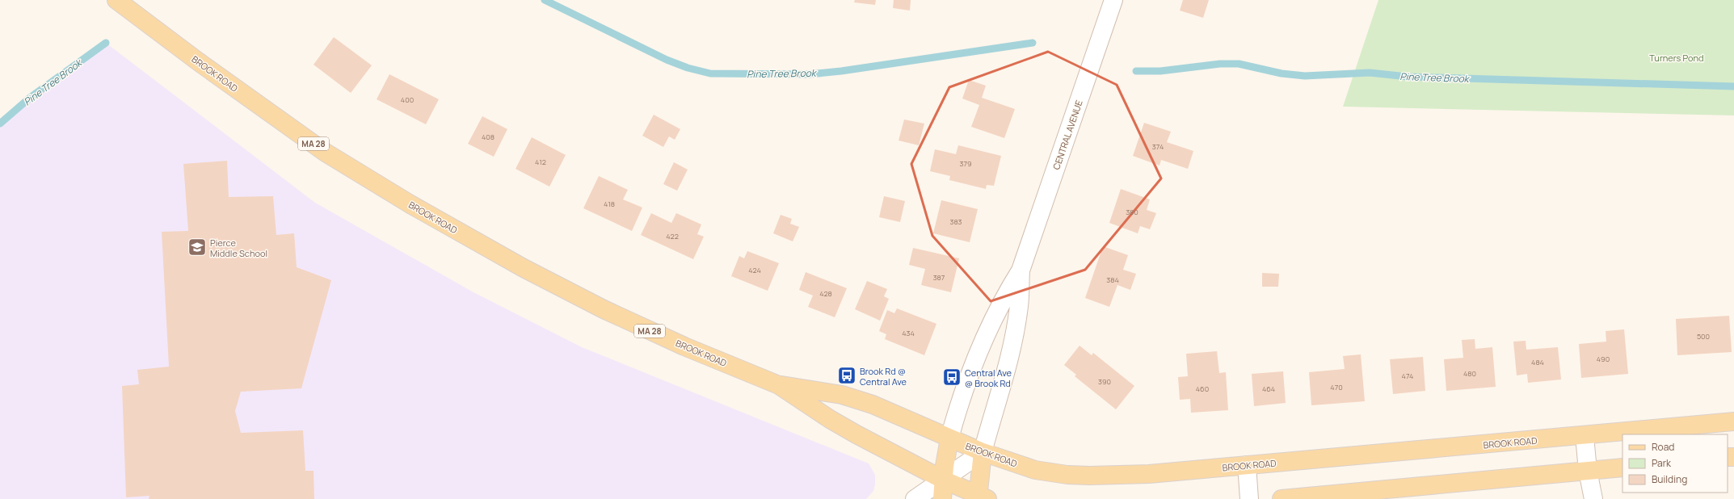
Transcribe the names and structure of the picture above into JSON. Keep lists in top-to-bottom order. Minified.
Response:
{"streets":{"main road":["BROOK ROAD","CENTRAL AVENUE","MA 28"]},"crossings":[["BROOK ROAD","CENTRAL AVENUE"]],"water":["Pine Tree Brook"],"parks":["Turners Pond"],"places":{"school or university":["Pierce Middle School"],"bus stop":["Brook Rd @ Central Ave","Central Ave @ Brook Rd"]},"house_numbers":["400","408","374","412","379","418","380","383","422","424","387","384","428","434","500","490","484","480","474","390","470","460","464"],"legend":["Road","Park","Building"]}
